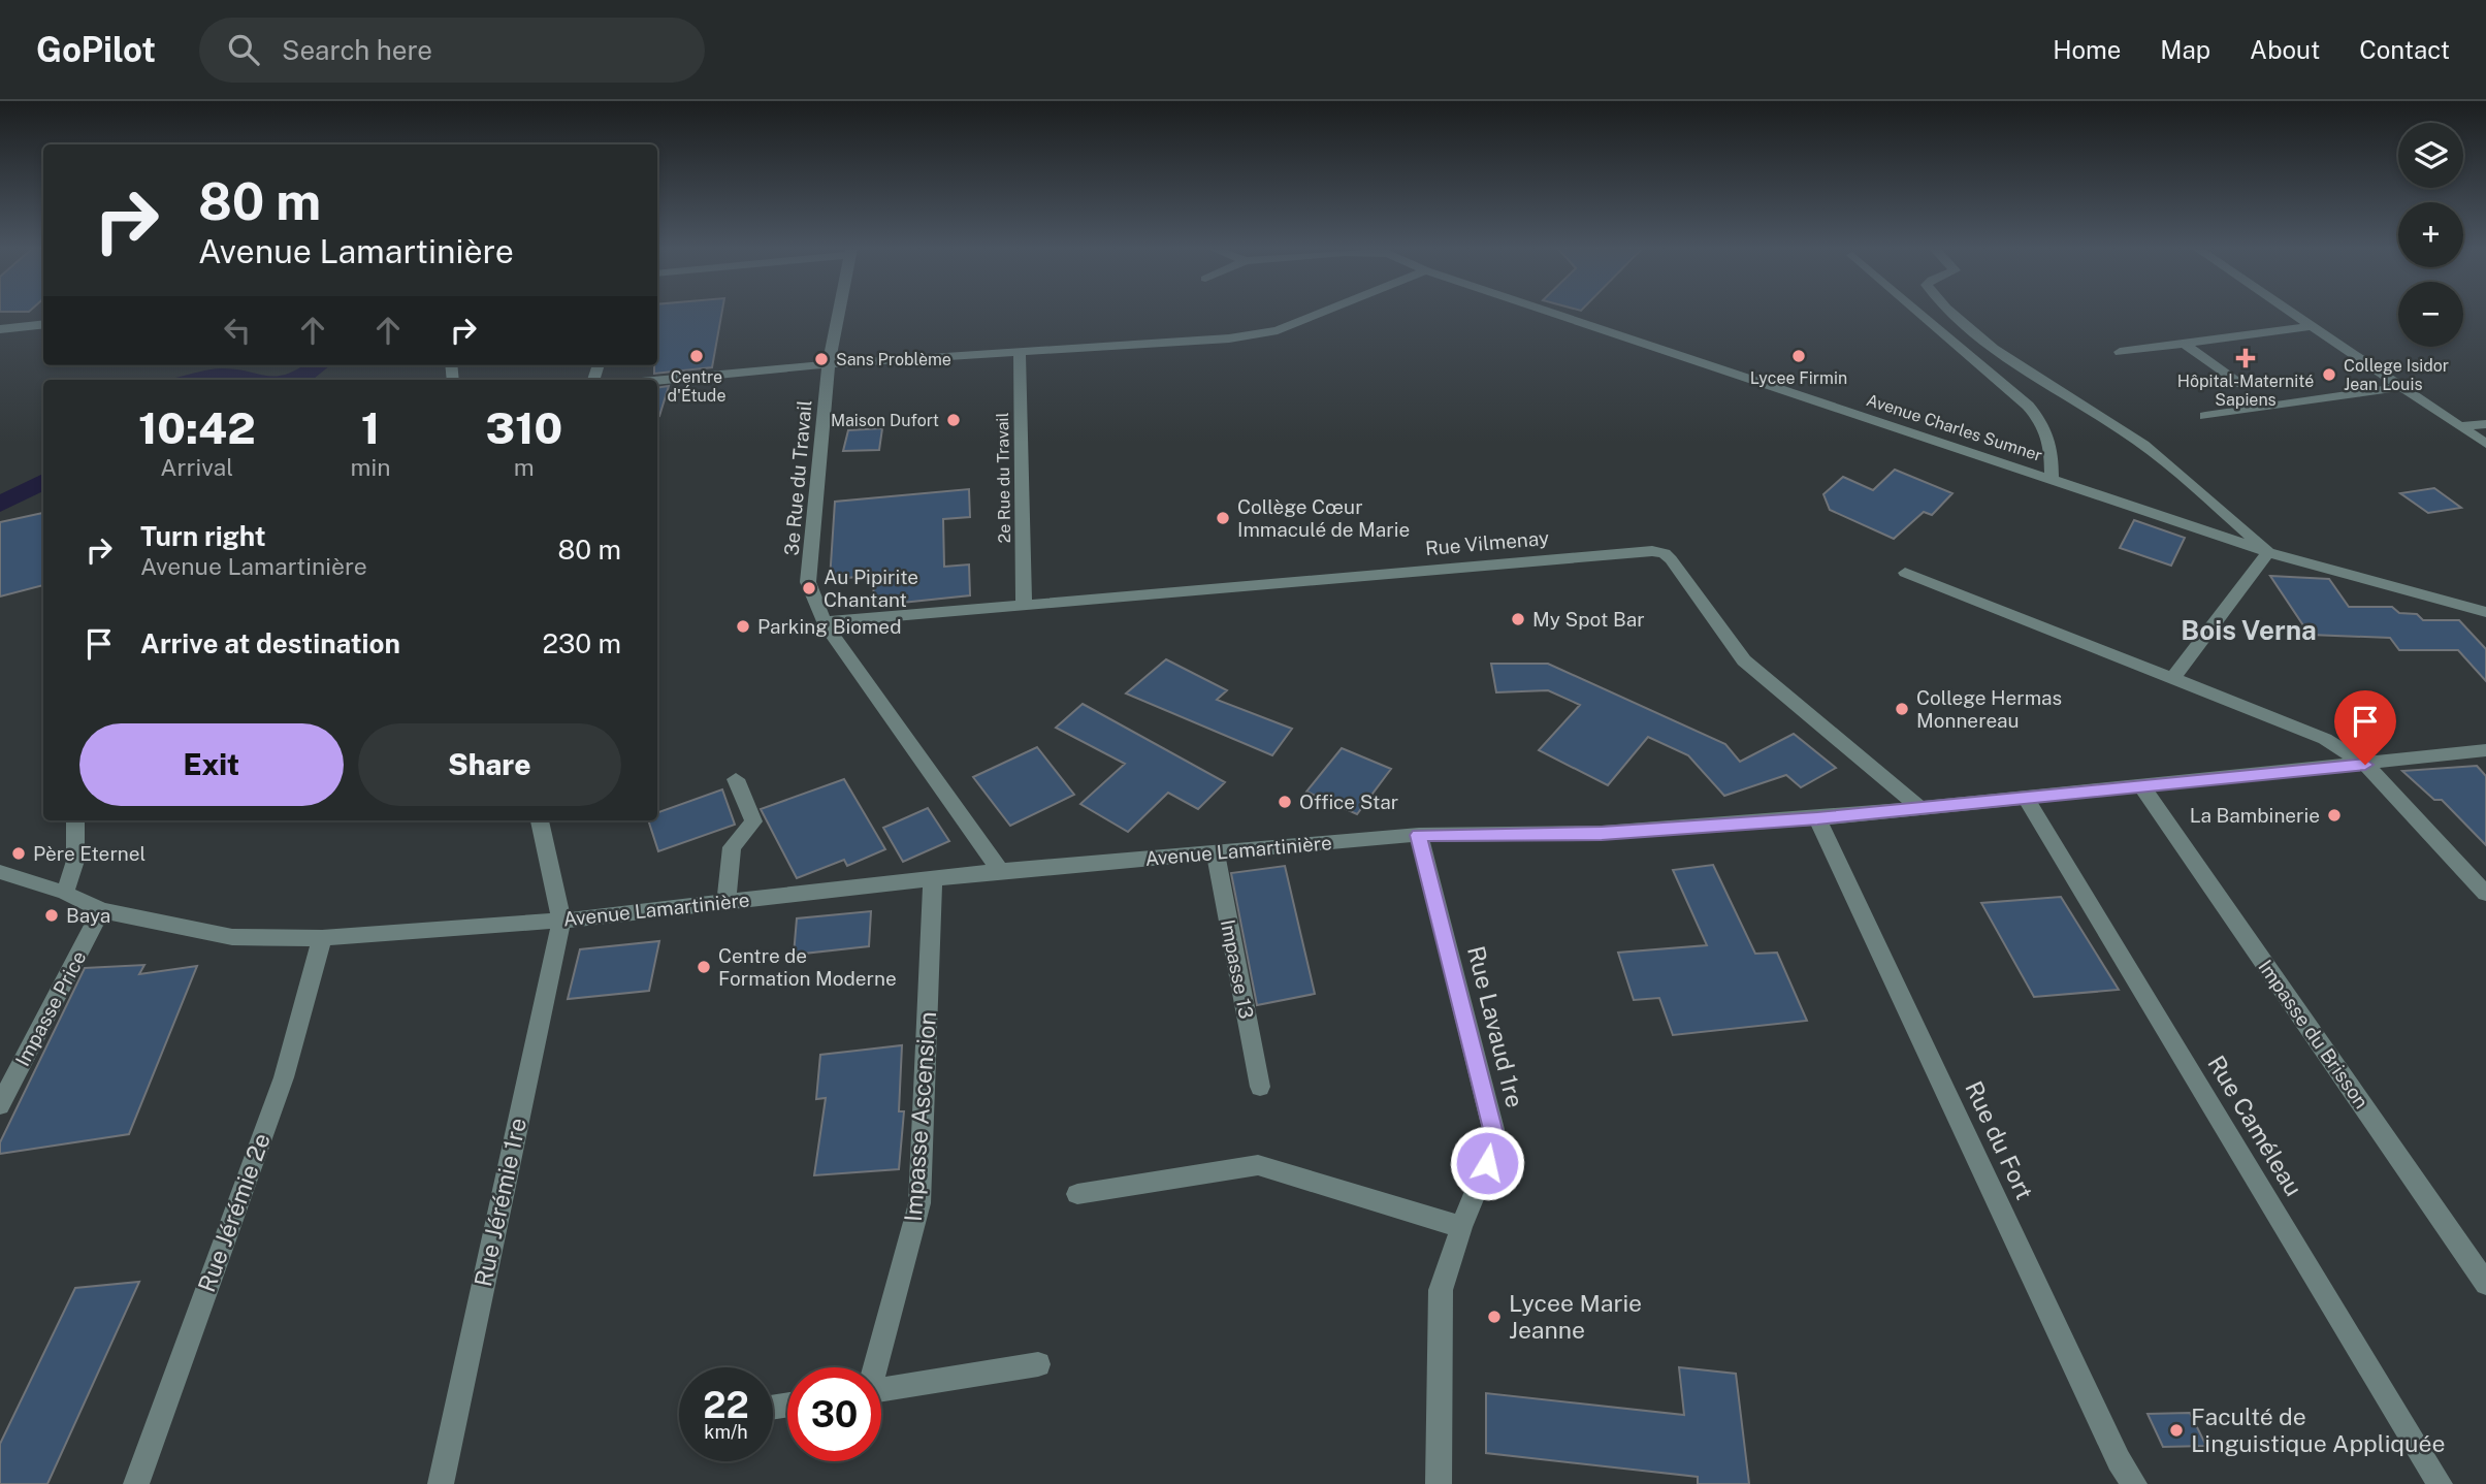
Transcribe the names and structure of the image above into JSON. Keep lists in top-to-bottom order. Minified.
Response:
{"streets":{"street":["Avenue Charles Sumner","3e Rue du Travail","2e Rue du Travail","Rue Vilmenay","Avenue Lamartinière","Impasse 13","Impasse Price","Rue Lavaud 1re","Impasse du Brisson","Impasse Ascension","Rue Caméleau","Rue du Fort","Rue Jérémie 1re","Rue Jérémie 2e"]},"crossings":[["3e Rue du Travail","Rue Vilmenay"],["3e Rue du Travail","Avenue Lamartinière"],["2e Rue du Travail","Rue Vilmenay"],["Rue Vilmenay","Avenue Lamartinière"],["Avenue Lamartinière","Impasse 13"],["Avenue Lamartinière","Impasse Price"],["Avenue Lamartinière","Rue Lavaud 1re"],["Avenue Lamartinière","Impasse du Brisson"],["Avenue Lamartinière","Impasse Ascension"],["Avenue Lamartinière","Rue Caméleau"],["Avenue Lamartinière","Rue du Fort"],["Avenue Lamartinière","Rue Jérémie 1re"],["Avenue Lamartinière","Rue Jérémie 2e"]],"districts":["Bois Verna"],"places":{"other":["Centre d'Étude","Lycee Firmin","Sans Problème","College Isidor Jean Louis","Maison Dufort","Collège Cœur Immaculé de Marie","Au Pipirite Chantant","My Spot Bar","Parking Biomed","College Hermas Monnereau","Office Star","La Bambinerie","Père Eternel","Baya","Centre de Formation Moderne","Lycee Marie Jeanne","Faculté de Linguistique Appliquée"],"health":["Hôpital-Maternité Sapiens"]},"page":{"header":"GoPilot","search":"Search here","nav":["Home","Map","About","Contact"],"map_buttons":["+","−"],"turn":["80 m","Avenue Lamartinière"],"eta":["10:42","Arrival","1","min","310","m"],"list":[{"name":"Turn right","note":"Avenue Lamartinière","value":"80 m"},{"name":"Arrive at destination","value":"230 m"}],"buttons":["Exit","Share"],"speed":"22 km/h","limit":"30"}}
